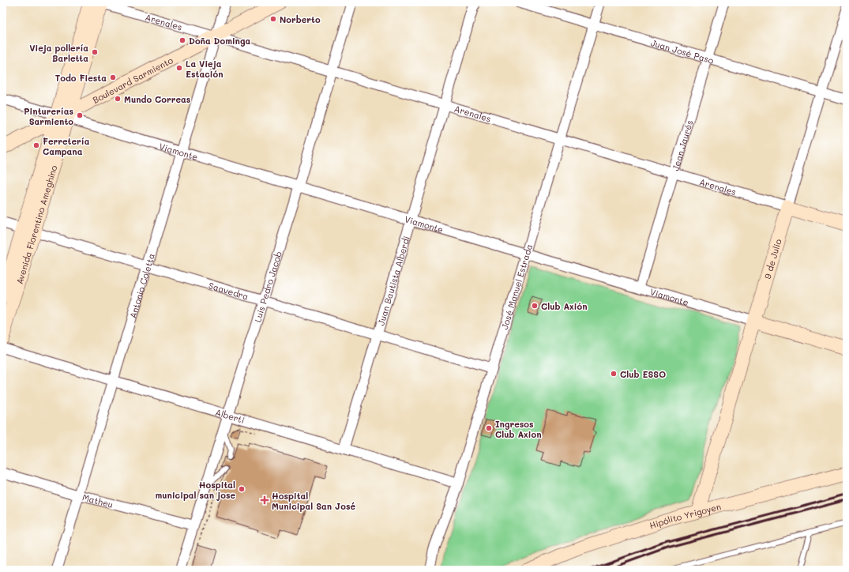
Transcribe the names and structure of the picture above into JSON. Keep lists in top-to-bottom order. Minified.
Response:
{"streets":{"main road":["Arenales","Boulevard Sarmiento","Viamonte","Avenida Florentino Ameghino","9 de Julio","Hipólito Yrigoyen"],"street":["Juan José Paso","Jean Jaurés","Juan Bautista Alberdi","Antonio Coletta","Luis Pedro Jacob","José Manuel Estrada","Saavedra","Alberti","Matheu"]},"crossings":[["Arenales","Boulevard Sarmiento"],["Arenales","Jean Jaurés"],["Arenales","Avenida Florentino Ameghino"],["Arenales","9 de Julio"],["Arenales","Juan Bautista Alberdi"],["Arenales","Antonio Coletta"],["Arenales","Luis Pedro Jacob"],["Arenales","José Manuel Estrada"],["Juan José Paso","Jean Jaurés"],["Juan José Paso","9 de Julio"],["Juan José Paso","José Manuel Estrada"],["Boulevard Sarmiento","Viamonte"],["Boulevard Sarmiento","Avenida Florentino Ameghino"],["Boulevard Sarmiento","Antonio Coletta"],["Jean Jaurés","Viamonte"],["Viamonte","Avenida Florentino Ameghino"],["Viamonte","9 de Julio"],["Viamonte","Juan Bautista Alberdi"],["Viamonte","Antonio Coletta"],["Viamonte","Luis Pedro Jacob"],["Viamonte","José Manuel Estrada"],["Avenida Florentino Ameghino","Saavedra"],["9 de Julio","Hipólito Yrigoyen"],["Juan Bautista Alberdi","Saavedra"],["Juan Bautista Alberdi","Alberti"],["Antonio Coletta","Saavedra"],["Antonio Coletta","Alberti"],["Antonio Coletta","Matheu"],["Luis Pedro Jacob","Saavedra"],["Luis Pedro Jacob","Alberti"],["Luis Pedro Jacob","Matheu"],["José Manuel Estrada","Saavedra"],["José Manuel Estrada","Alberti"]],"places":{"other":["Norberto","Doña Dominga","Vieja pollería Barletta","La Vieja Estación","Todo Fiesta","Mundo Correas","Pinturerías Sarmiento","Ferretería Campana","Club Axión","Club ESSO","Ingresos Club Axion","Hospital municipal san jose"],"health":["Hospital Municipal San José"]}}
